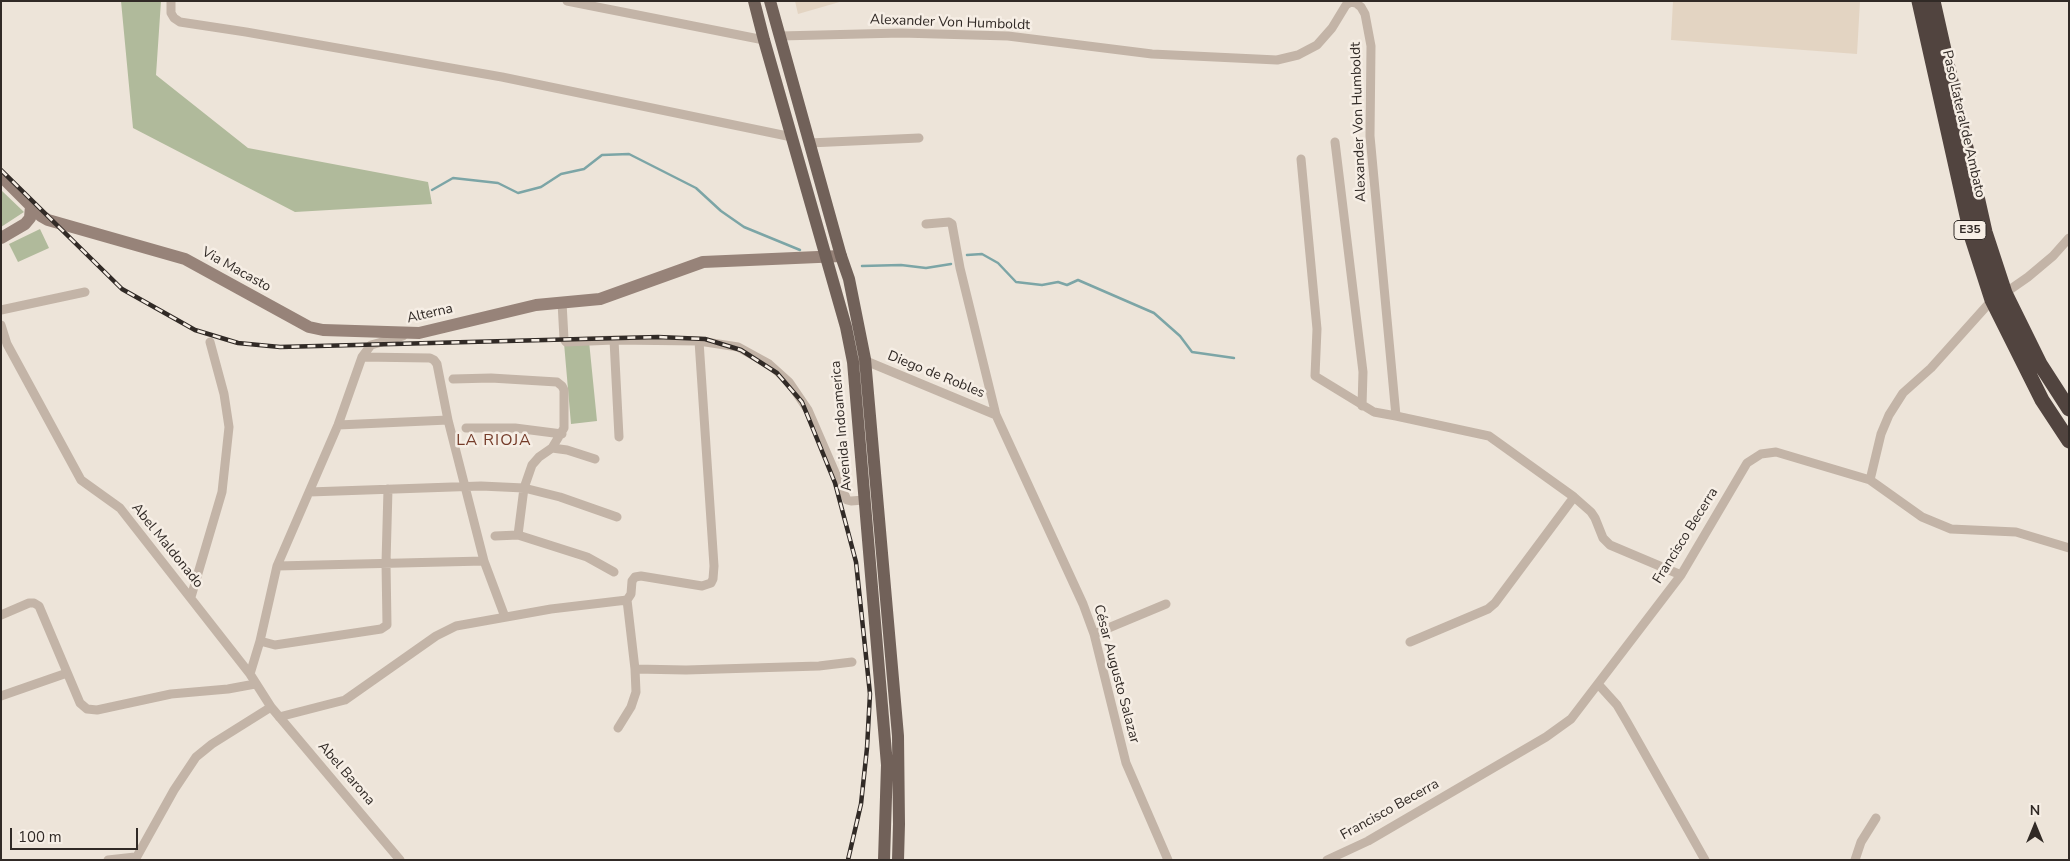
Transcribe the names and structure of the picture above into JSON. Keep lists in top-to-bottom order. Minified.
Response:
{"streets":{"highway":["Paso Lateral de Ambato","E35"],"main road":["Avenida Indoamerica"],"street":["Alexander Von Humboldt","Via Macasto","Alterna","Diego de Robles","Francisco Becerra","Abel Maldonado","César Augusto Salazar","Abel Barona"]},"crossings":[["Alexander Von Humboldt","Avenida Indoamerica"],["Via Macasto","Alterna"],["Alterna","Avenida Indoamerica"],["Diego de Robles","Avenida Indoamerica"],["Diego de Robles","César Augusto Salazar"],["Abel Maldonado","Abel Barona"]],"districts":["LA RIOJA"],"scale_bar":"100 m","north":"top"}
